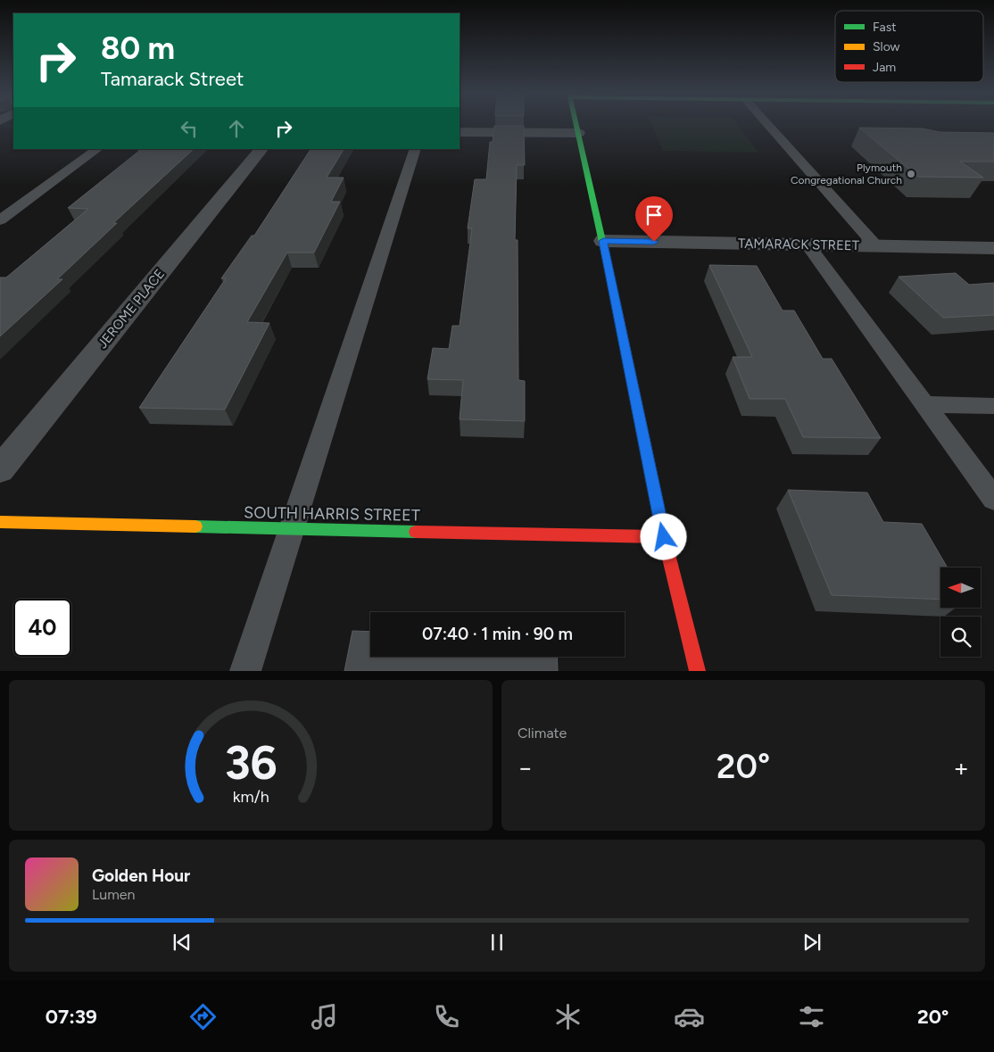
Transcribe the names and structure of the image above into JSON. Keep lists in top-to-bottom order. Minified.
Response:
{"streets":{"street":["TAMARACK STREET","JEROME PLACE","SOUTH HARRIS STREET"]},"places":["Plymouth Congregational Church"],"legend":["Fast","Slow","Jam"],"north":"left","page":{"turn":["80 m","Tamarack Street"],"limit":"40","trip":"07:40 · 1 min · 90 m","tile":"Climate","heat":["−","20°","+"],"song":["Golden Hour","Lumen"],"tabs":["07:39","20°"],"gauge":["36","km/h"]}}
